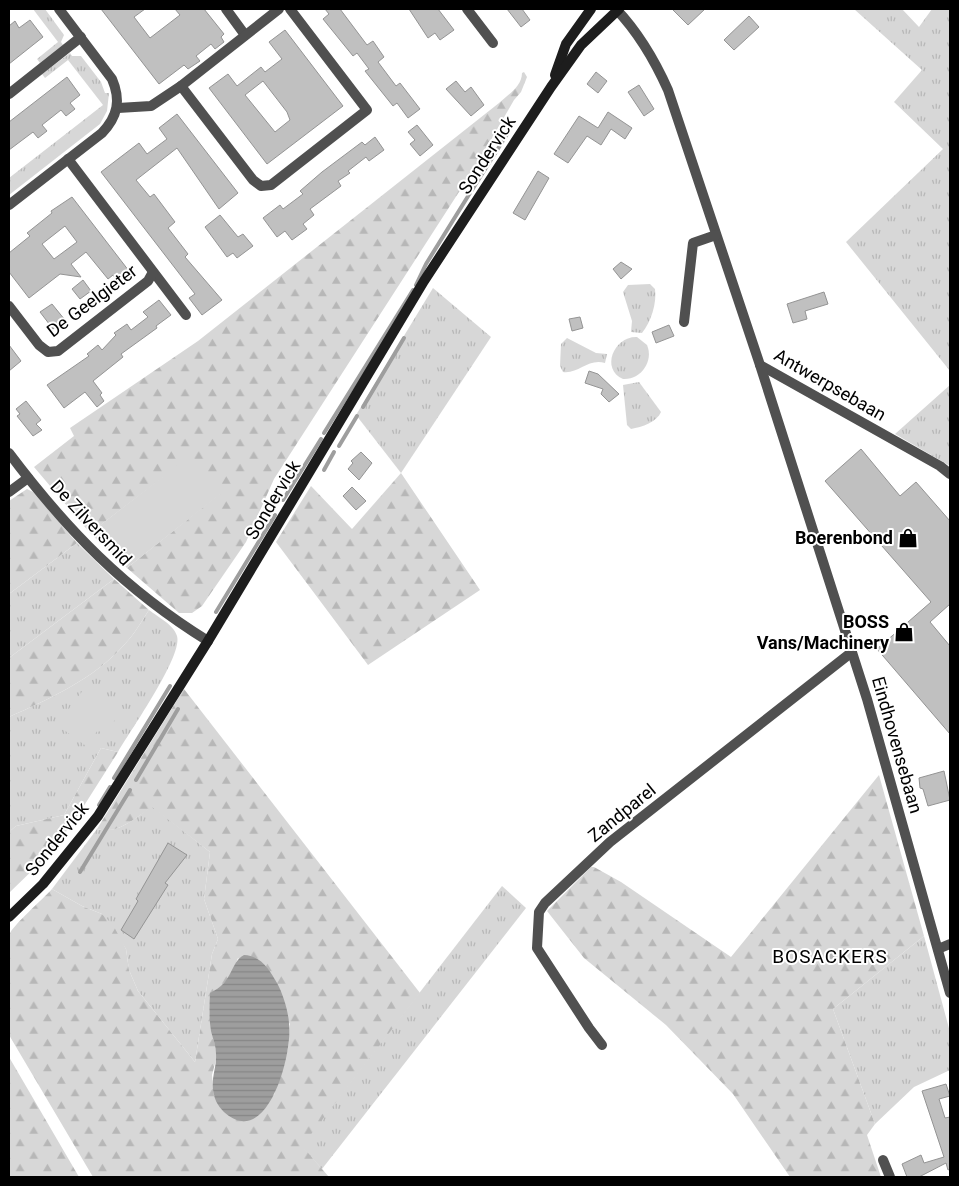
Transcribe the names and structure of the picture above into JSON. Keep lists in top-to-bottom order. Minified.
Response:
{"streets":{"street":["Sondervick","De Geelgieter","Antwerpsebaan","De Zilversmid","Eindhovensebaan","Zandparel"]},"crossings":[["Sondervick","Antwerpsebaan"],["Sondervick","De Zilversmid"],["Antwerpsebaan","Eindhovensebaan"],["Eindhovensebaan","Zandparel"]],"districts":["BOSACKERS"],"places":{"shop":["Boerenbond","BOSS Vans/Machinery"]}}
